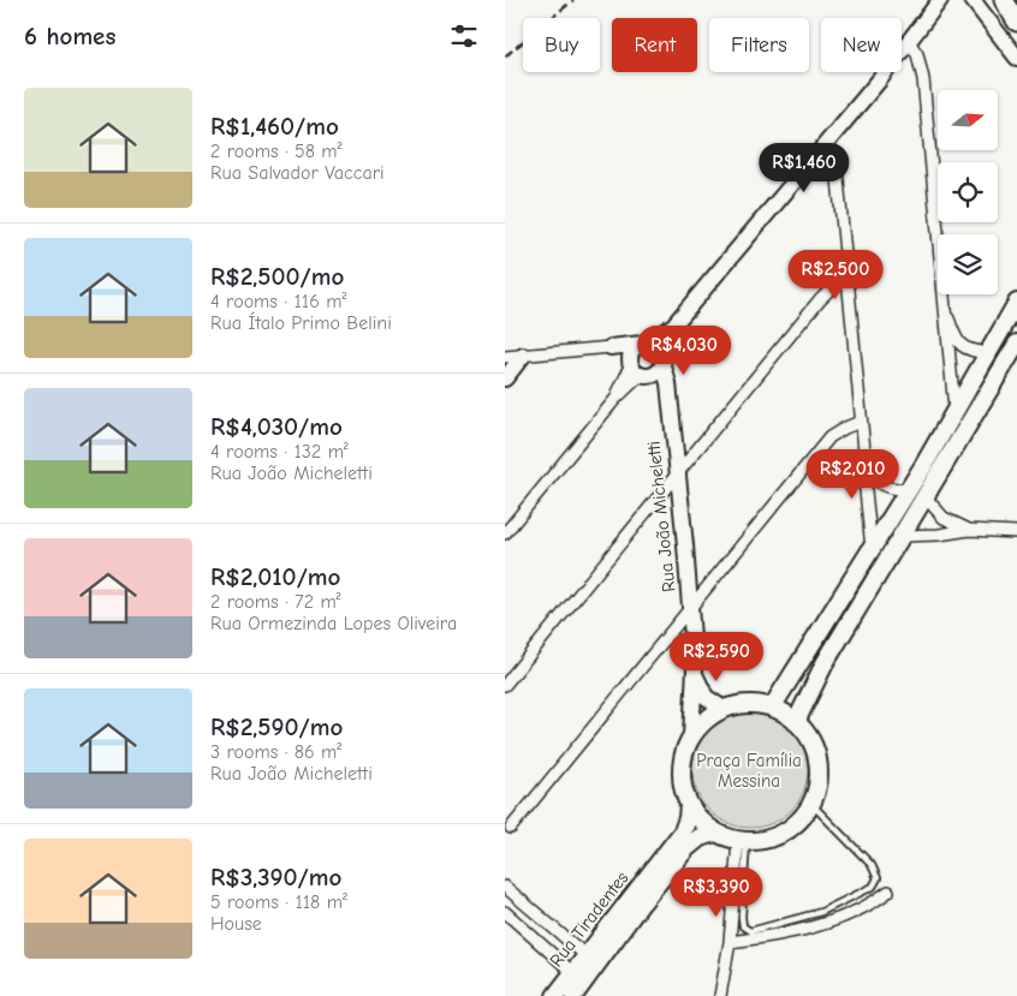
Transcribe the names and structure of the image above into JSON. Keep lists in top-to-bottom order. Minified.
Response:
{"streets":{"main road":["Rua Tiradentes"],"street":["Rua João Micheletti"]},"crossings":[["Rua João Micheletti","Rua Tiradentes"]],"parks":["Praça Família Messina"],"north":"right","page":{"heading":"6 homes","chip":["Buy","Rent","Filters","New"],"list":[{"name":"R$1,460/mo","note":"2 rooms · 58 m² · Rua Salvador Vaccari"},{"name":"R$2,500/mo","note":"4 rooms · 116 m² · Rua Ítalo Primo Belini"},{"name":"R$4,030/mo","note":"4 rooms · 132 m² · Rua João Micheletti"},{"name":"R$2,010/mo","note":"2 rooms · 72 m² · Rua Ormezinda Lopes Oliveira"},{"name":"R$2,590/mo","note":"3 rooms · 86 m² · Rua João Micheletti"},{"name":"R$3,390/mo","note":"5 rooms · 118 m² · House"}],"price":["R$1,460","R$2,500","R$4,030","R$2,010","R$2,590","R$3,390"]}}
